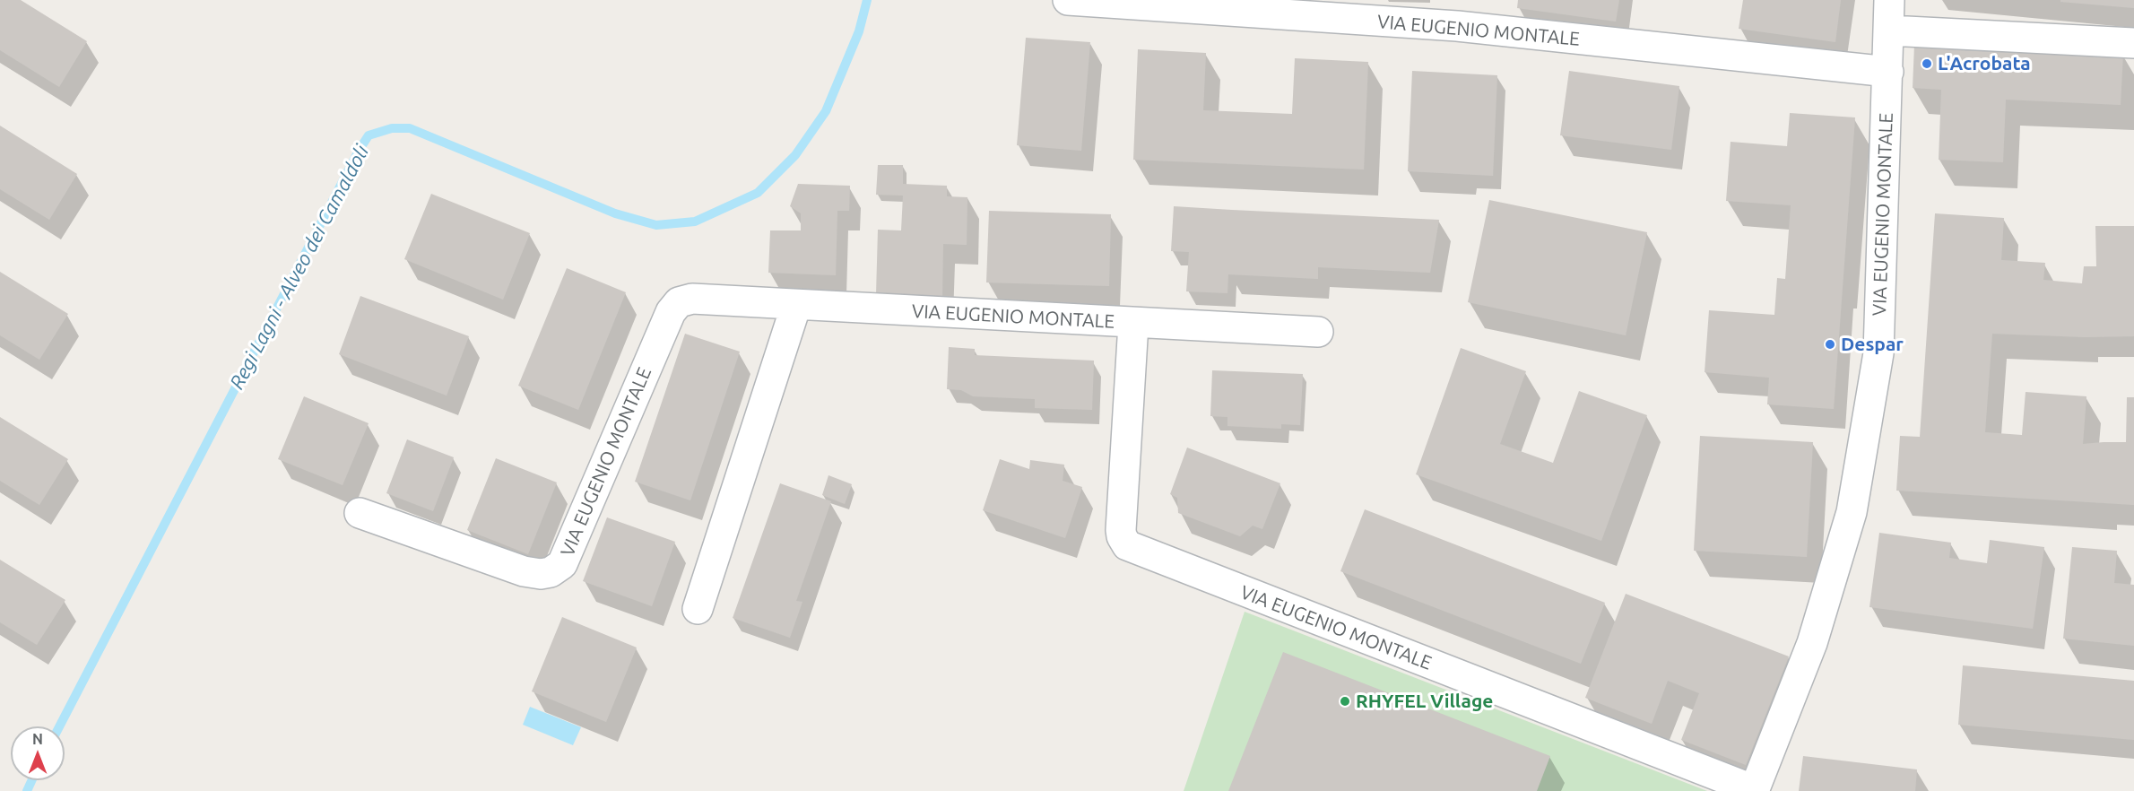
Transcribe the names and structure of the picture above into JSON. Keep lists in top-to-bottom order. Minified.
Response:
{"streets":{"street":["VIA EUGENIO MONTALE"]},"water":["Regi Lagni - Alveo dei Camaldoli"],"places":["L'Acrobata","Despar","RHYFEL Village"],"north":"top"}
